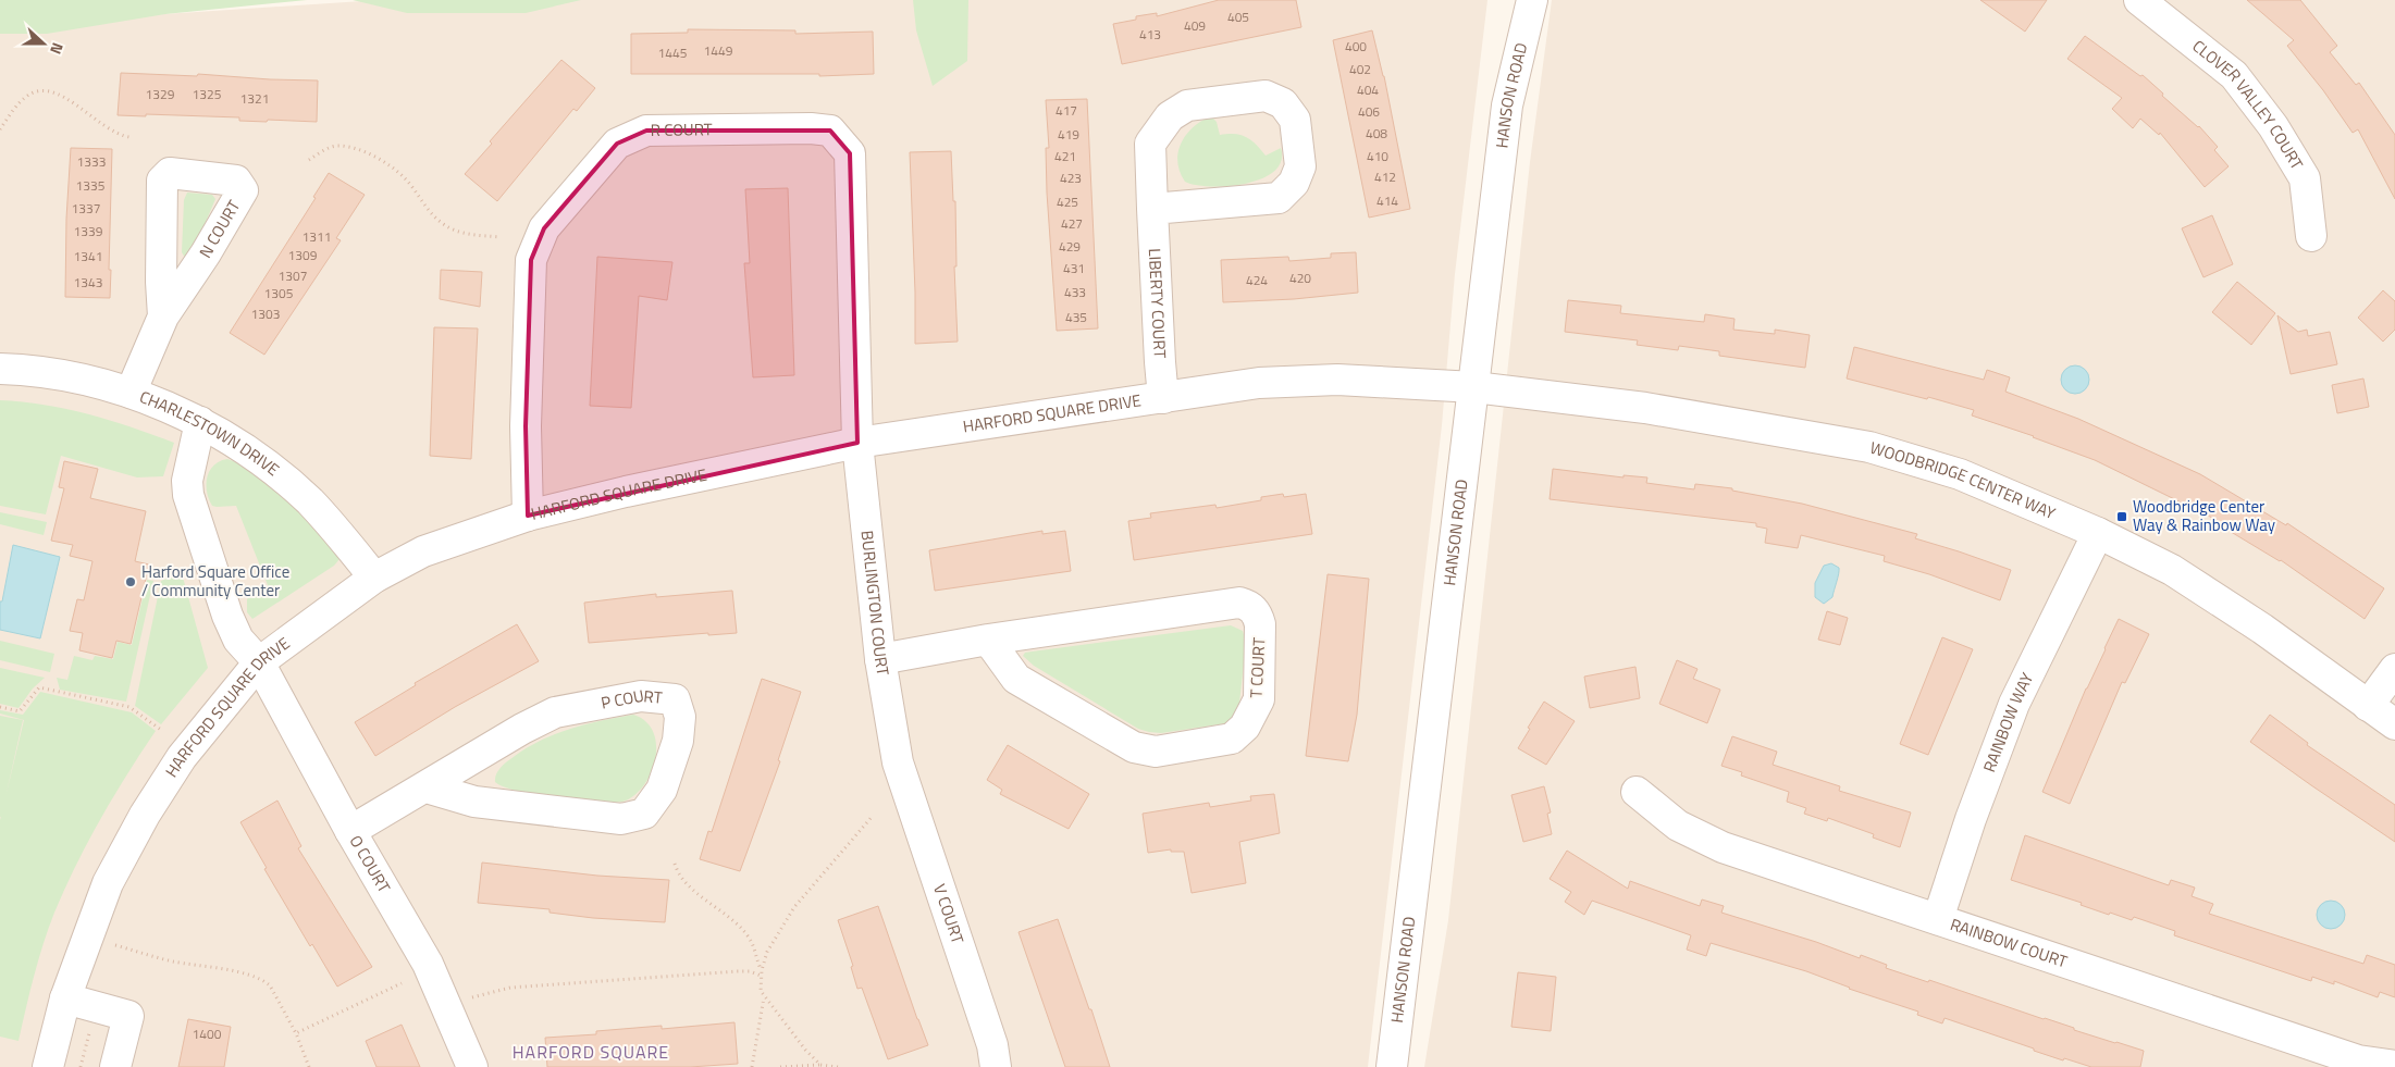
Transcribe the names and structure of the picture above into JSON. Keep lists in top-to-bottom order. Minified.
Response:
{"streets":{"street":["HANSON ROAD","CLOVER VALLEY COURT","R COURT","LIBERTY COURT","HARFORD SQUARE DRIVE","CHARLESTOWN DRIVE","WOODBRIDGE CENTER WAY","BURLINGTON COURT","T COURT","P COURT","RAINBOW WAY","O COURT","V COURT","RAINBOW COURT"]},"crossings":[["HANSON ROAD","HARFORD SQUARE DRIVE"],["HANSON ROAD","WOODBRIDGE CENTER WAY"],["R COURT","HARFORD SQUARE DRIVE"],["R COURT","BURLINGTON COURT"],["LIBERTY COURT","HARFORD SQUARE DRIVE"],["HARFORD SQUARE DRIVE","CHARLESTOWN DRIVE"],["HARFORD SQUARE DRIVE","WOODBRIDGE CENTER WAY"],["HARFORD SQUARE DRIVE","BURLINGTON COURT"],["HARFORD SQUARE DRIVE","O COURT"],["CHARLESTOWN DRIVE","O COURT"],["WOODBRIDGE CENTER WAY","RAINBOW WAY"],["BURLINGTON COURT","T COURT"],["BURLINGTON COURT","V COURT"],["P COURT","O COURT"],["RAINBOW WAY","RAINBOW COURT"]],"districts":["HARFORD SQUARE"],"places":{"transit":["Woodbridge Center Way & Rainbow Way"],"other":["Harford Square Office / Community Center"]},"house_numbers":["405","409","413","400","1449","1445","402","404","1329","1325","1321","417","406","408","419","421","410","1333","412","423","1335","414","425","1337","427","1339","1311","429","1309","1341","431","1307","420","424","1343","433","1305","1303","435","1400"],"north":"right"}
